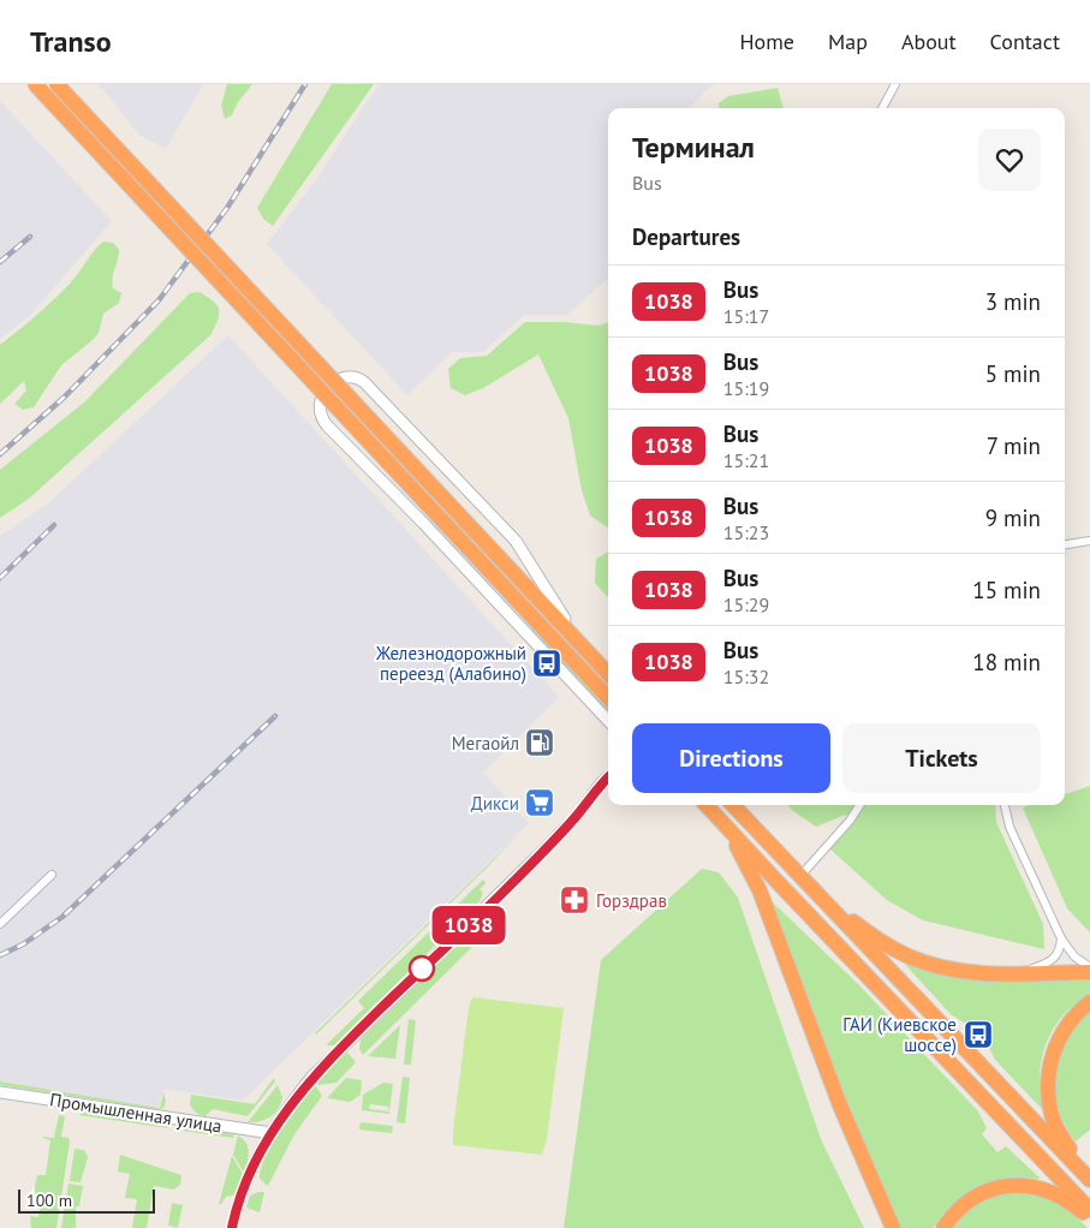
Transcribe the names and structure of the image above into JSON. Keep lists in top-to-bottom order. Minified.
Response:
{"streets":{"street":["Промышленная улица"]},"places":{"bus stop":["Железнодорожный переезд (Алабино)","ГАИ (Киевское шоссе)"],"fuel station":["Мегаойл"],"supermarket":["Дикси"],"pharmacy":["Горздрав"]},"lines":["bus line 1038"],"scale_bar":"100 m","page":{"header":"Transo","nav":["Home","Map","About","Contact"],"on_map":"1038","heading":[["Терминал","Bus"],"Departures"],"list":[{"mark":"1038","name":"Bus","note":"15:17","value":"3 min"},{"mark":"1038","name":"Bus","note":"15:19","value":"5 min"},{"mark":"1038","name":"Bus","note":"15:21","value":"7 min"},{"mark":"1038","name":"Bus","note":"15:23","value":"9 min"},{"mark":"1038","name":"Bus","note":"15:29","value":"15 min"},{"mark":"1038","name":"Bus","note":"15:32","value":"18 min"}],"buttons":["Directions","Tickets"],"scale":"100 m"}}
